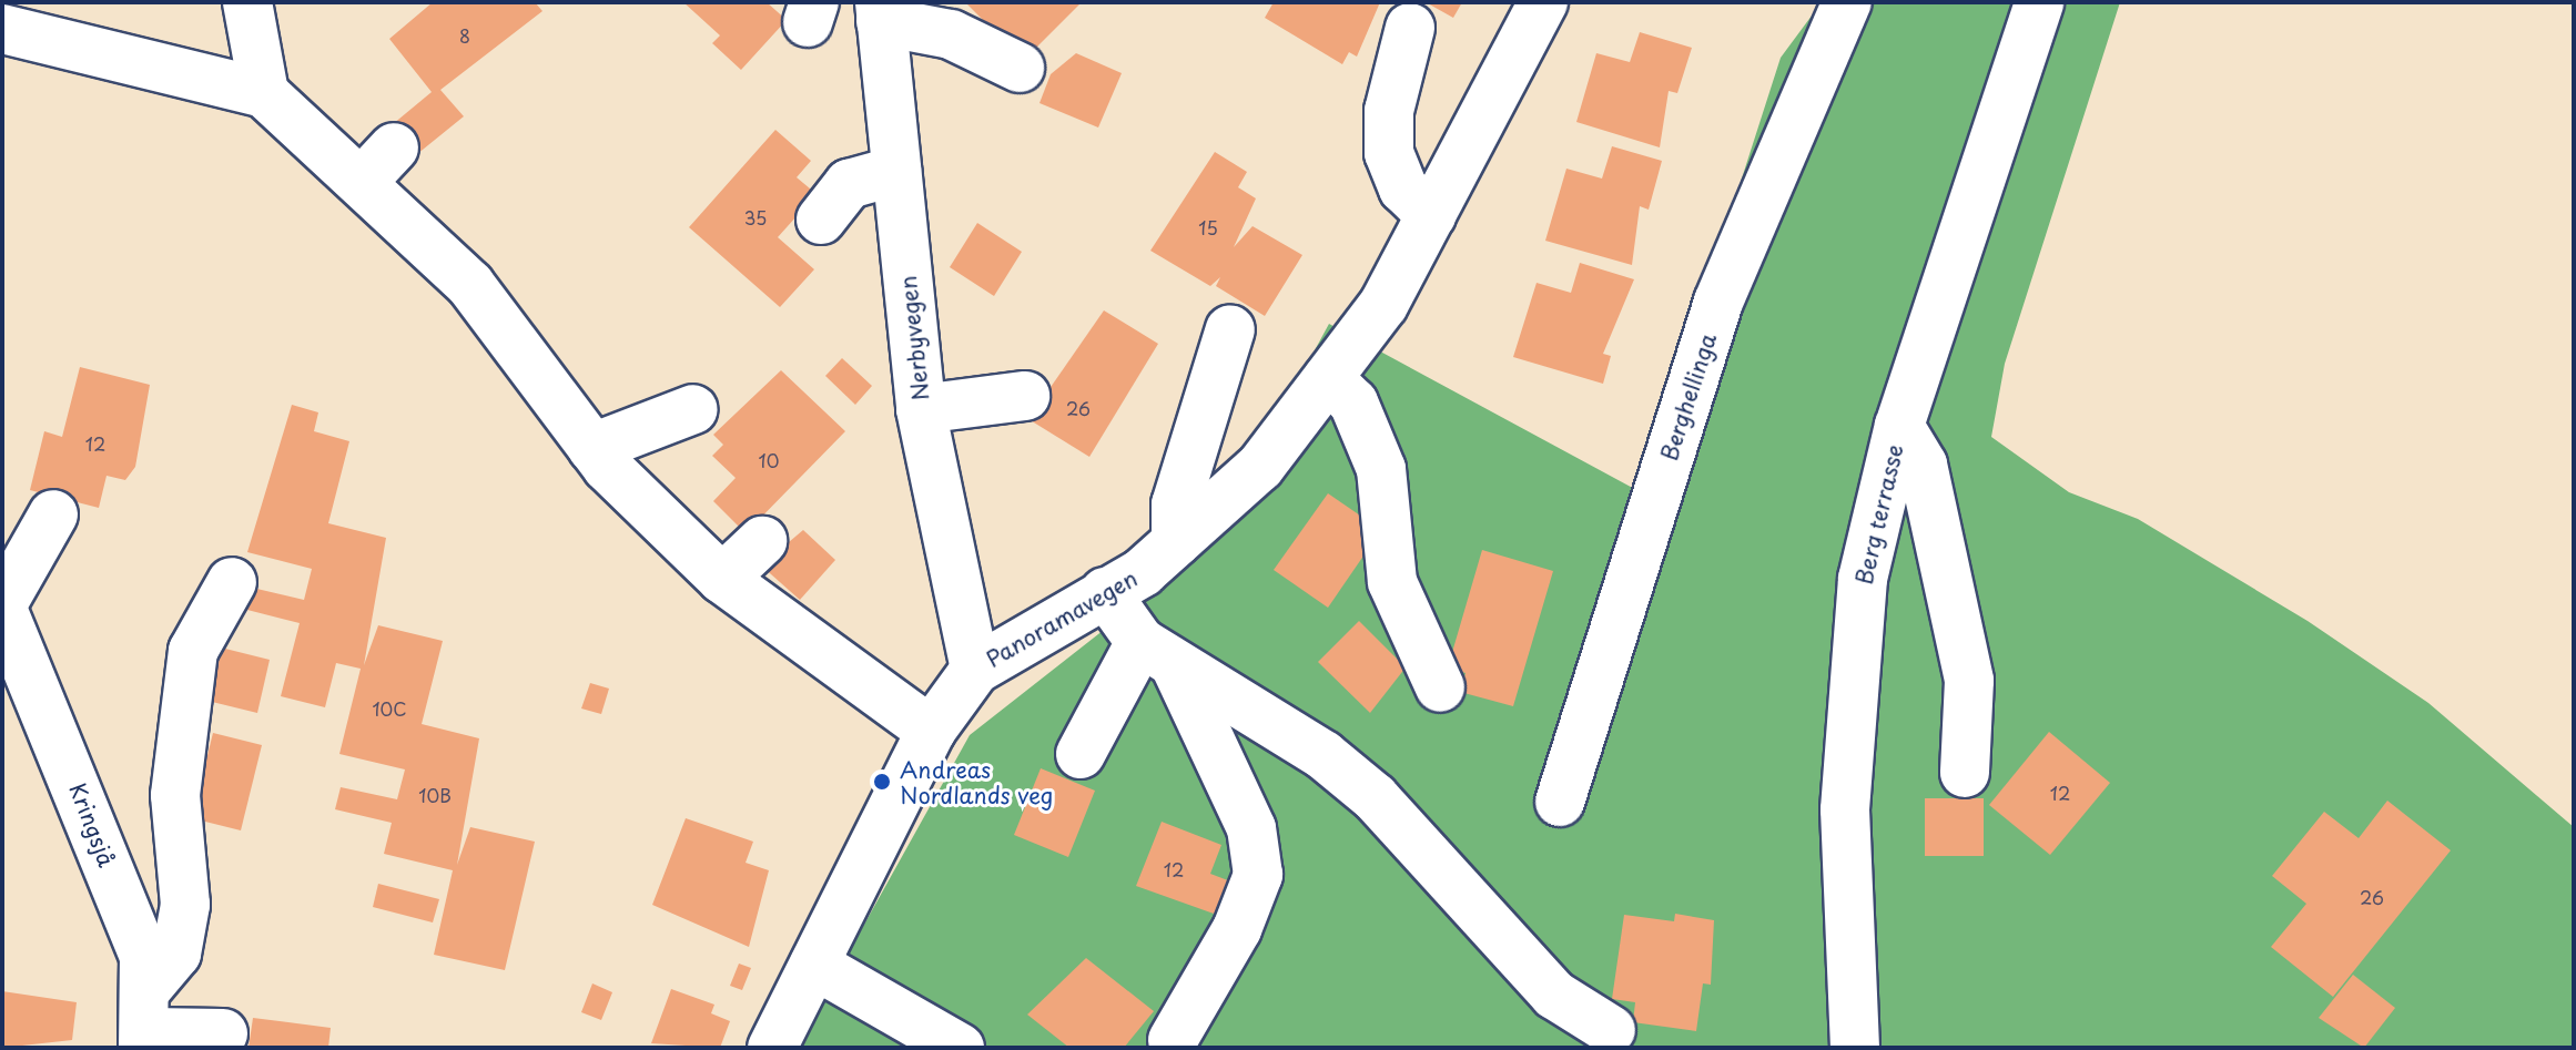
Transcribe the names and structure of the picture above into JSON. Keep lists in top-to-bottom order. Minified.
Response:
{"streets":{"street":["Nerbyvegen","Berghellinga","Berg terrasse","Panoramavegen","Kringsjå"]},"crossings":[["Nerbyvegen","Panoramavegen"]],"places":["Andreas Nordlands veg"],"house_numbers":["8","35","15","26","12","10","10C","12","10B","12","26"]}
